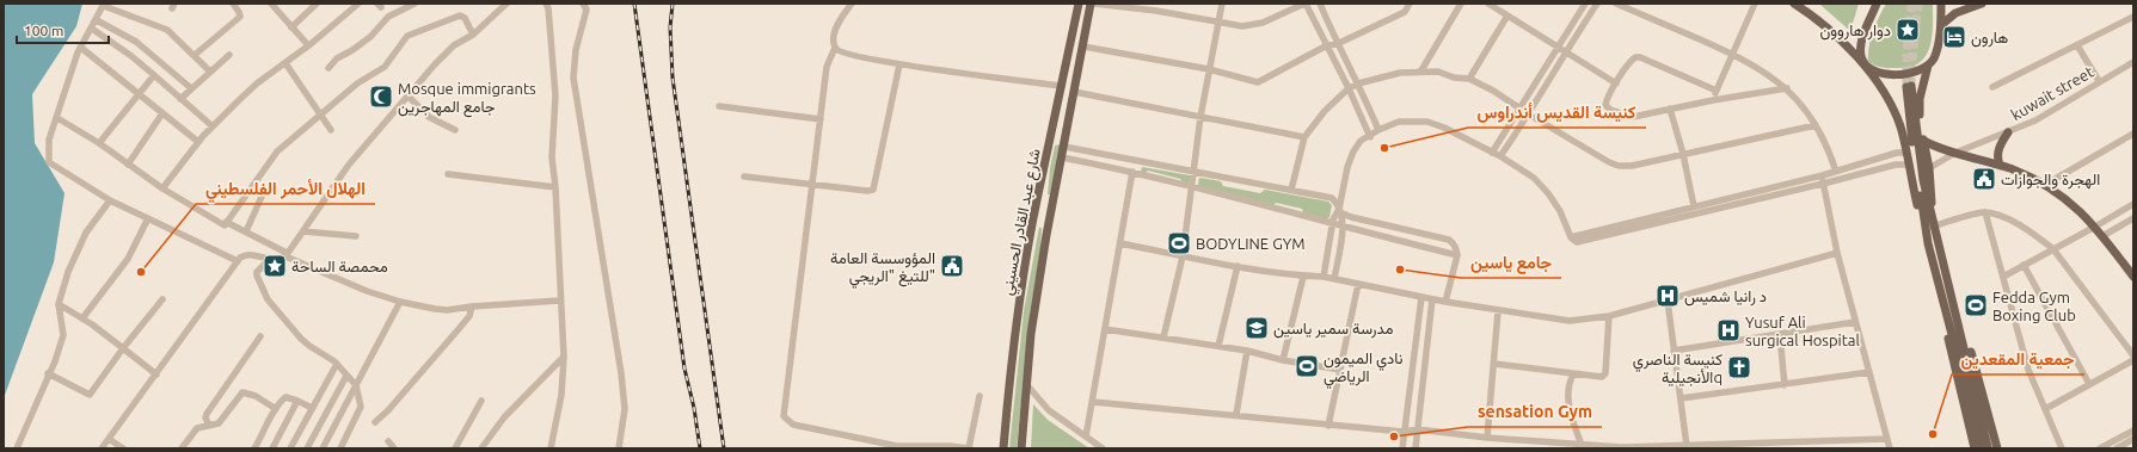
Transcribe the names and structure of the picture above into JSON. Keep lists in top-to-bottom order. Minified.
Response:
{"streets":{"main road":["شارع عبد القادر الحسيني"],"street":["kuwait street"]},"places":{"place":["دوار هاروون","محمصة الساحة"],"hotel":["هارون"],"mosque":["Mosque immigrants جامع المهاجرين"],"other":["كنيسة القديس أندراوس","جامع ياسين","الهلال الأحمر الفلسطيني","جمعية المقعدين","sensation Gym"],"public building":["الهجرة والجوازات","المؤوسسة العامة للتيغ \"الريجي\""],"sports":["BODYLINE GYM","Fedda Gym Boxing Club","نادي الميمون الرياضي"],"hospital":["د رانيا شميس","Yusuf Ali surgical Hospital"],"school or university":["مدرسة سمير ياسين"],"church":["كنيسة الناصري الأنجيليةq"]},"scale_bar":"100 m"}
